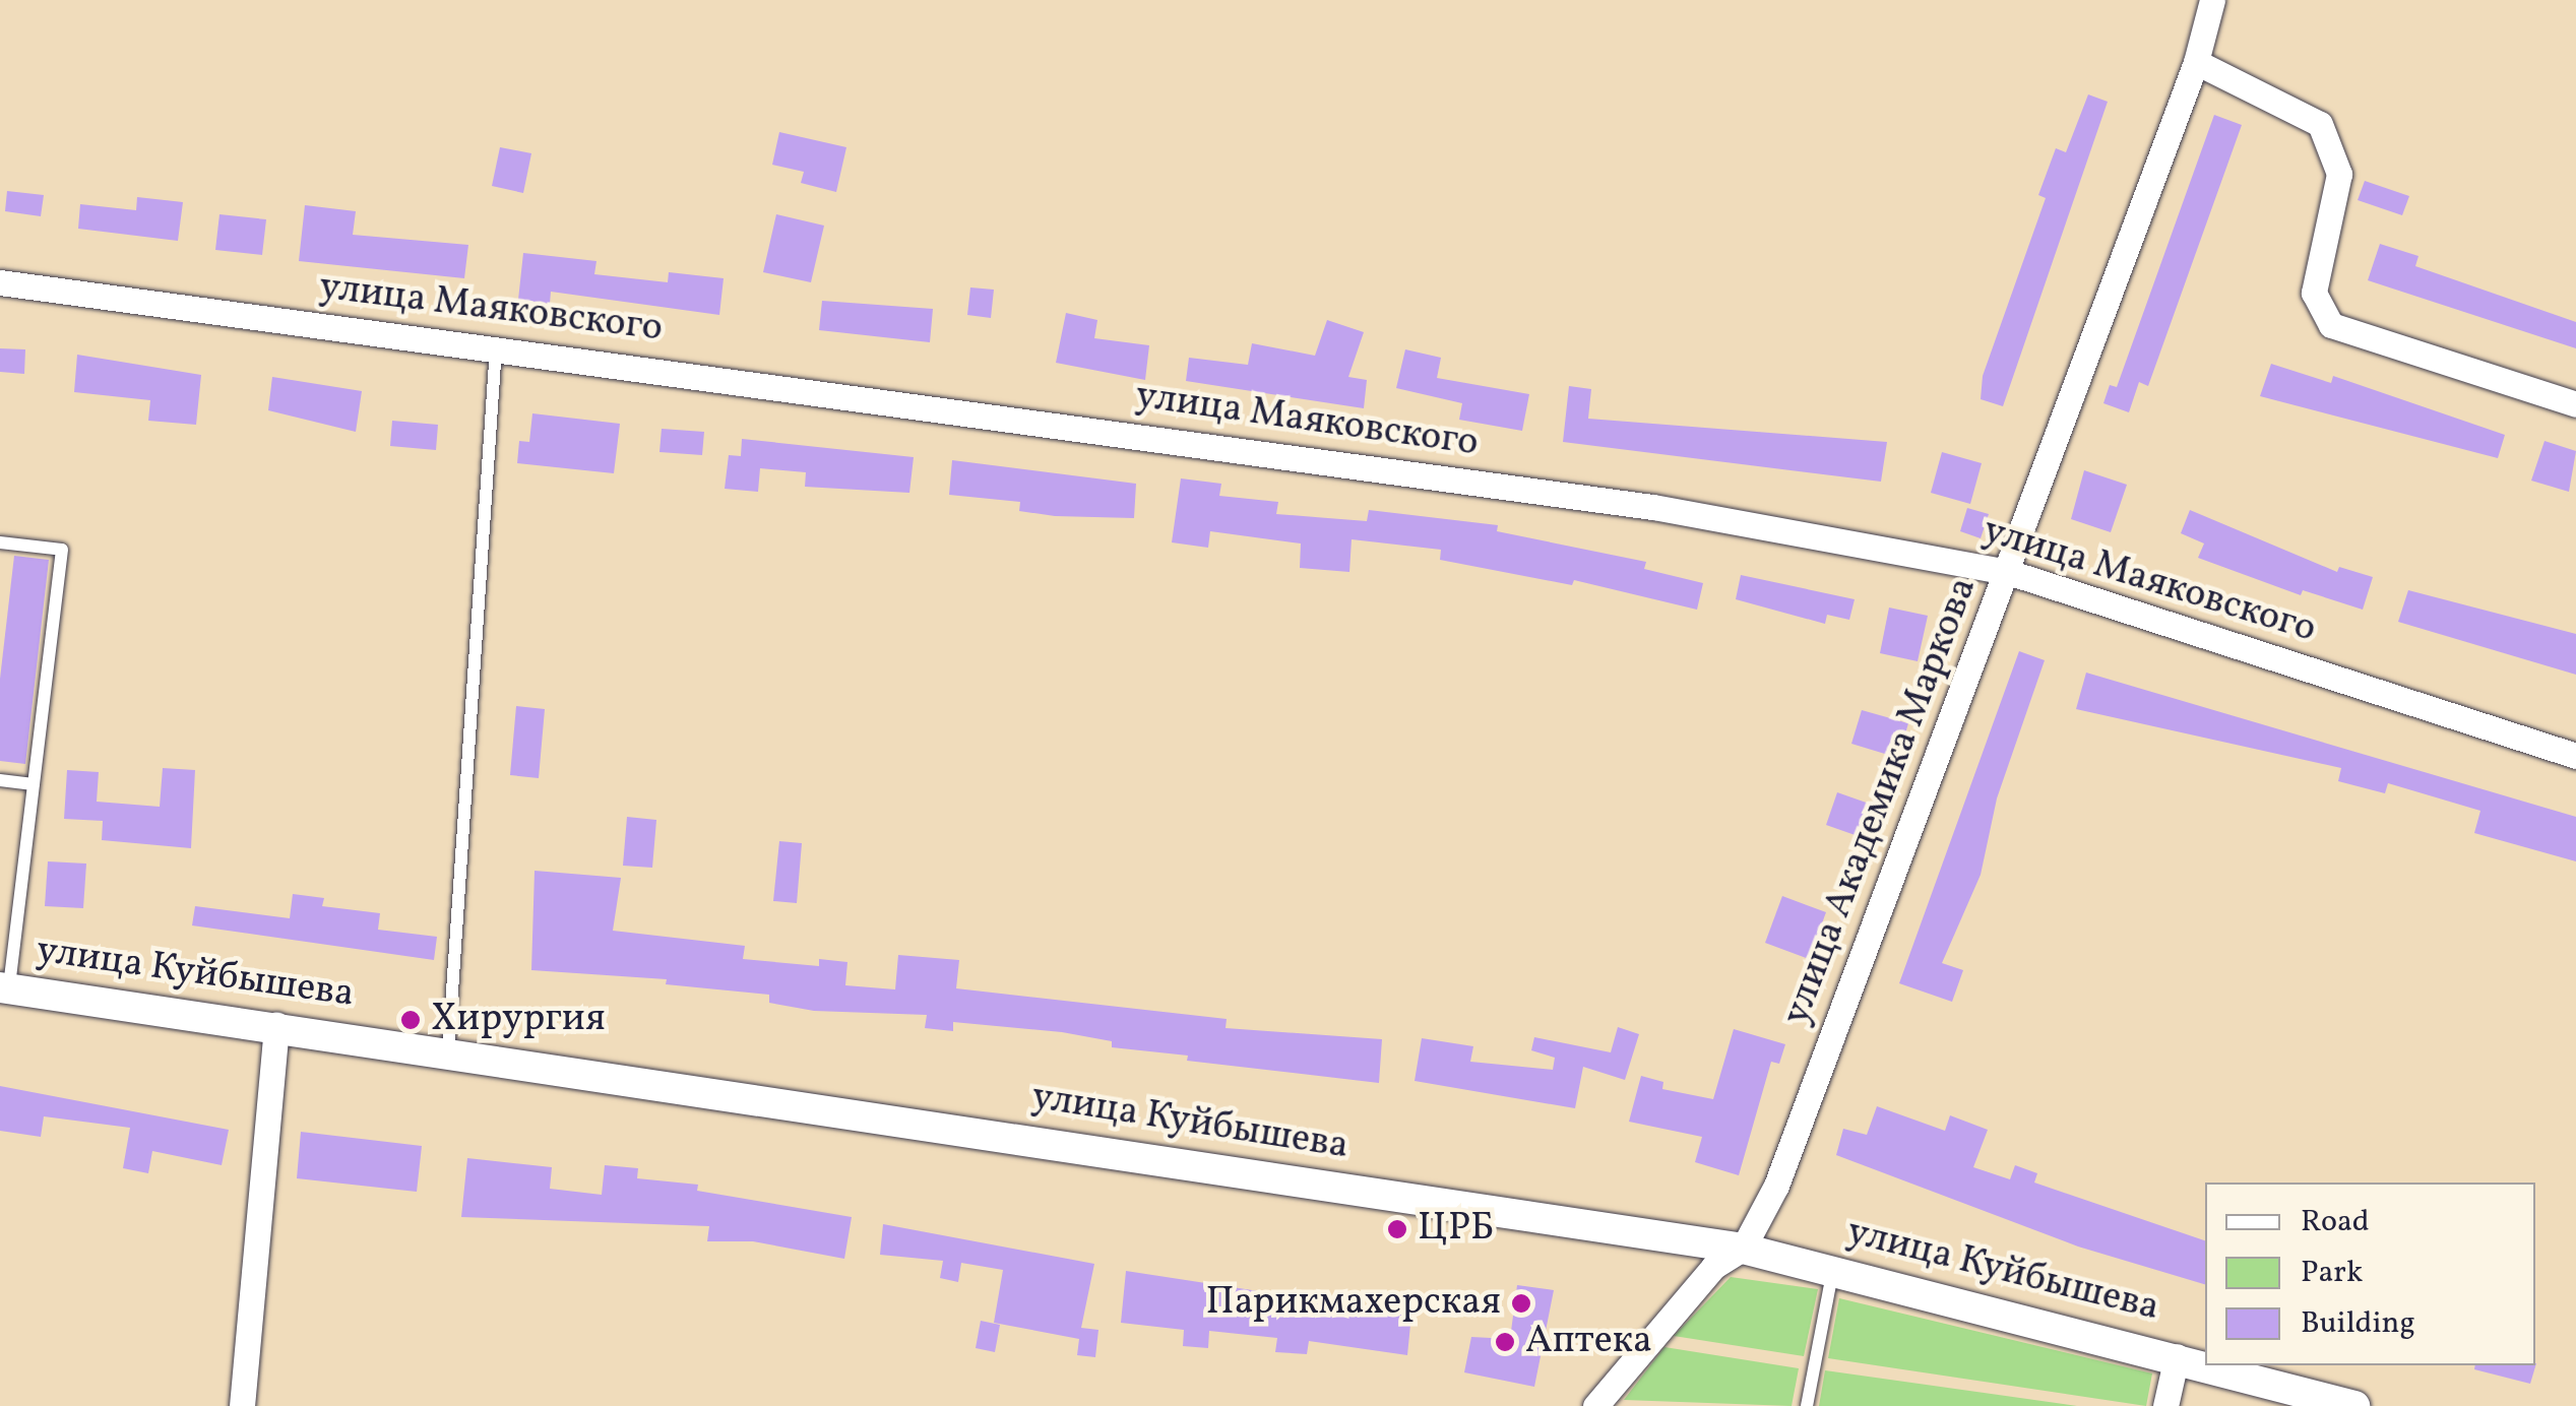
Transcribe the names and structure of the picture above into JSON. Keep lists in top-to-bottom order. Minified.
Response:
{"streets":{"street":["улица Маяковского","улица Академика Маркова","улица Куйбышева"]},"crossings":[["улица Маяковского","улица Академика Маркова"],["улица Академика Маркова","улица Куйбышева"]],"places":["Хирургия","ЦРБ","Парикмахерская","Аптека"],"legend":["Road","Park","Building"]}
